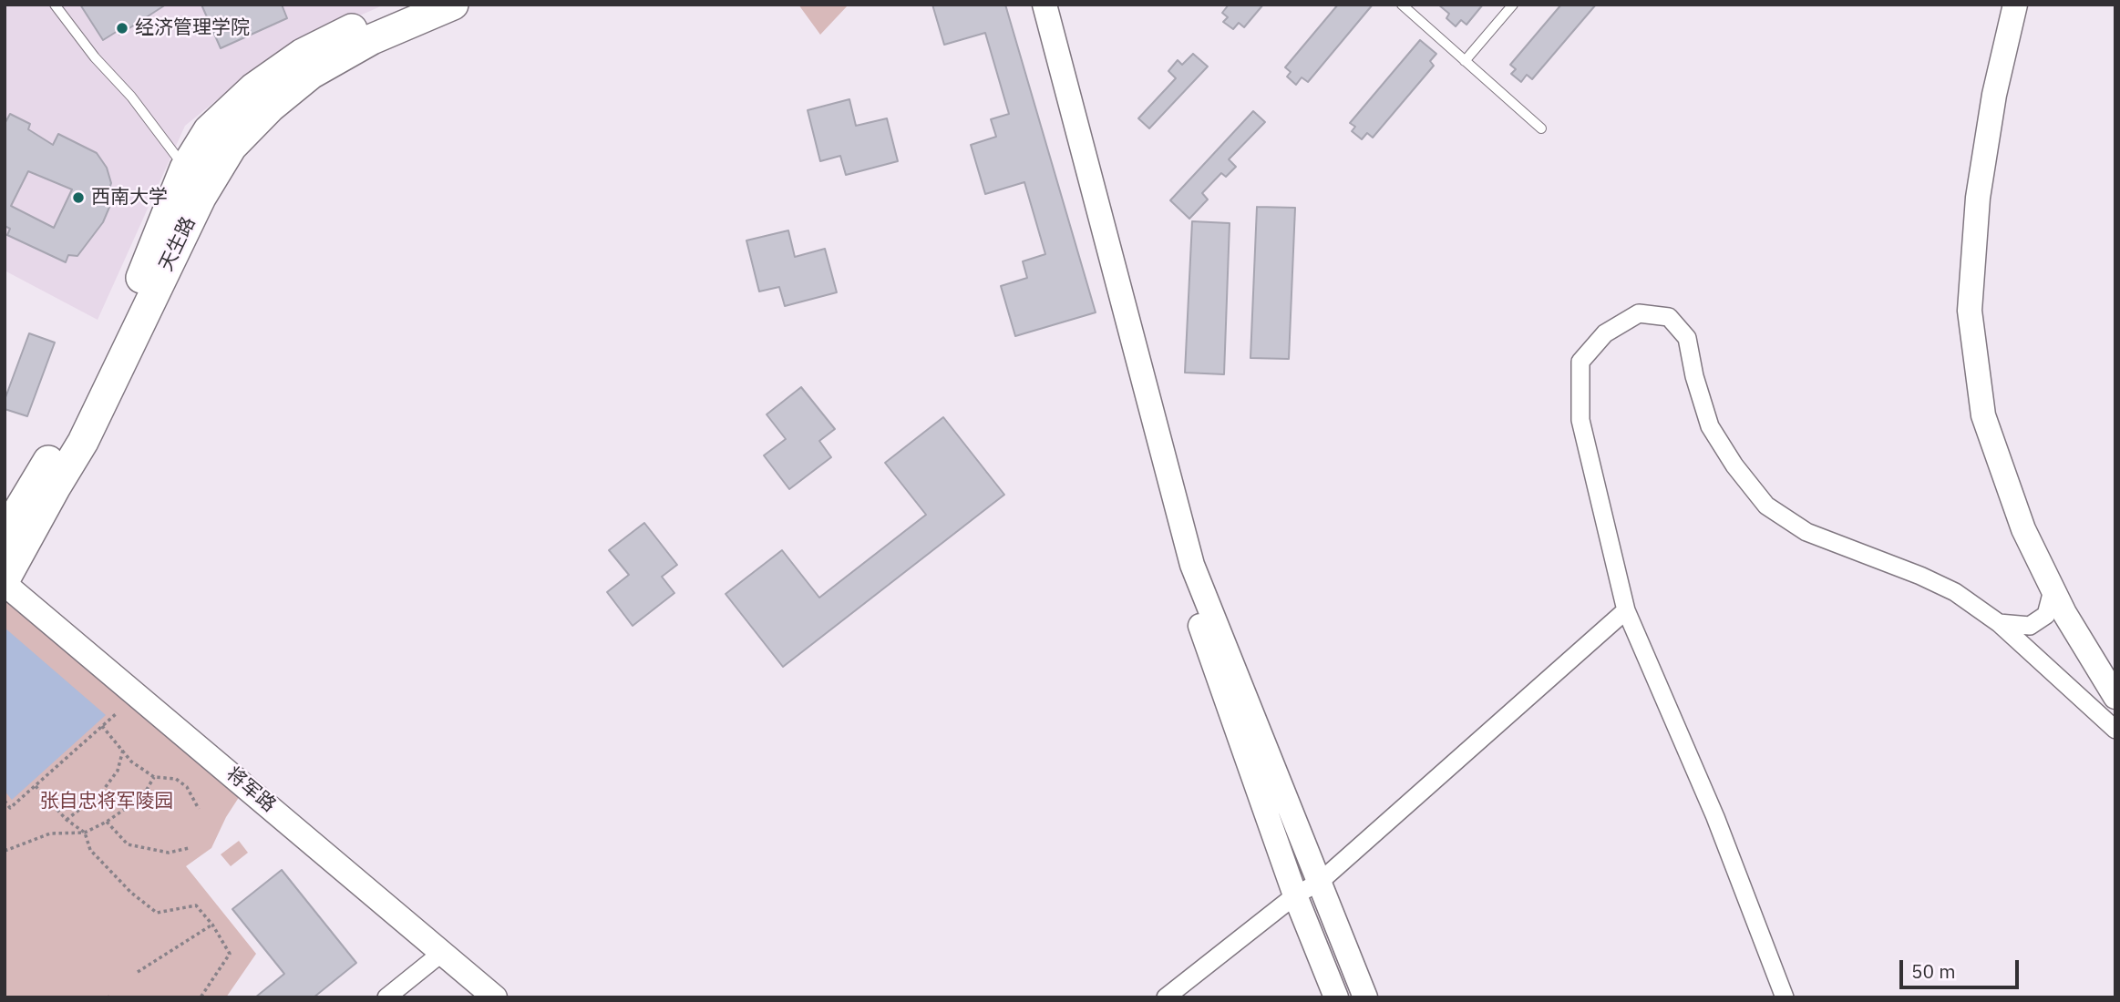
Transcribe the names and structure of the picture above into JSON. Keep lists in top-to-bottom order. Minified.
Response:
{"streets":{"highway":["天生路"],"street":["将军路"]},"crossings":[["天生路","将军路"]],"parks":["张自忠将军陵园"],"places":["经济管理学院","西南大学"],"scale_bar":"50 m"}
